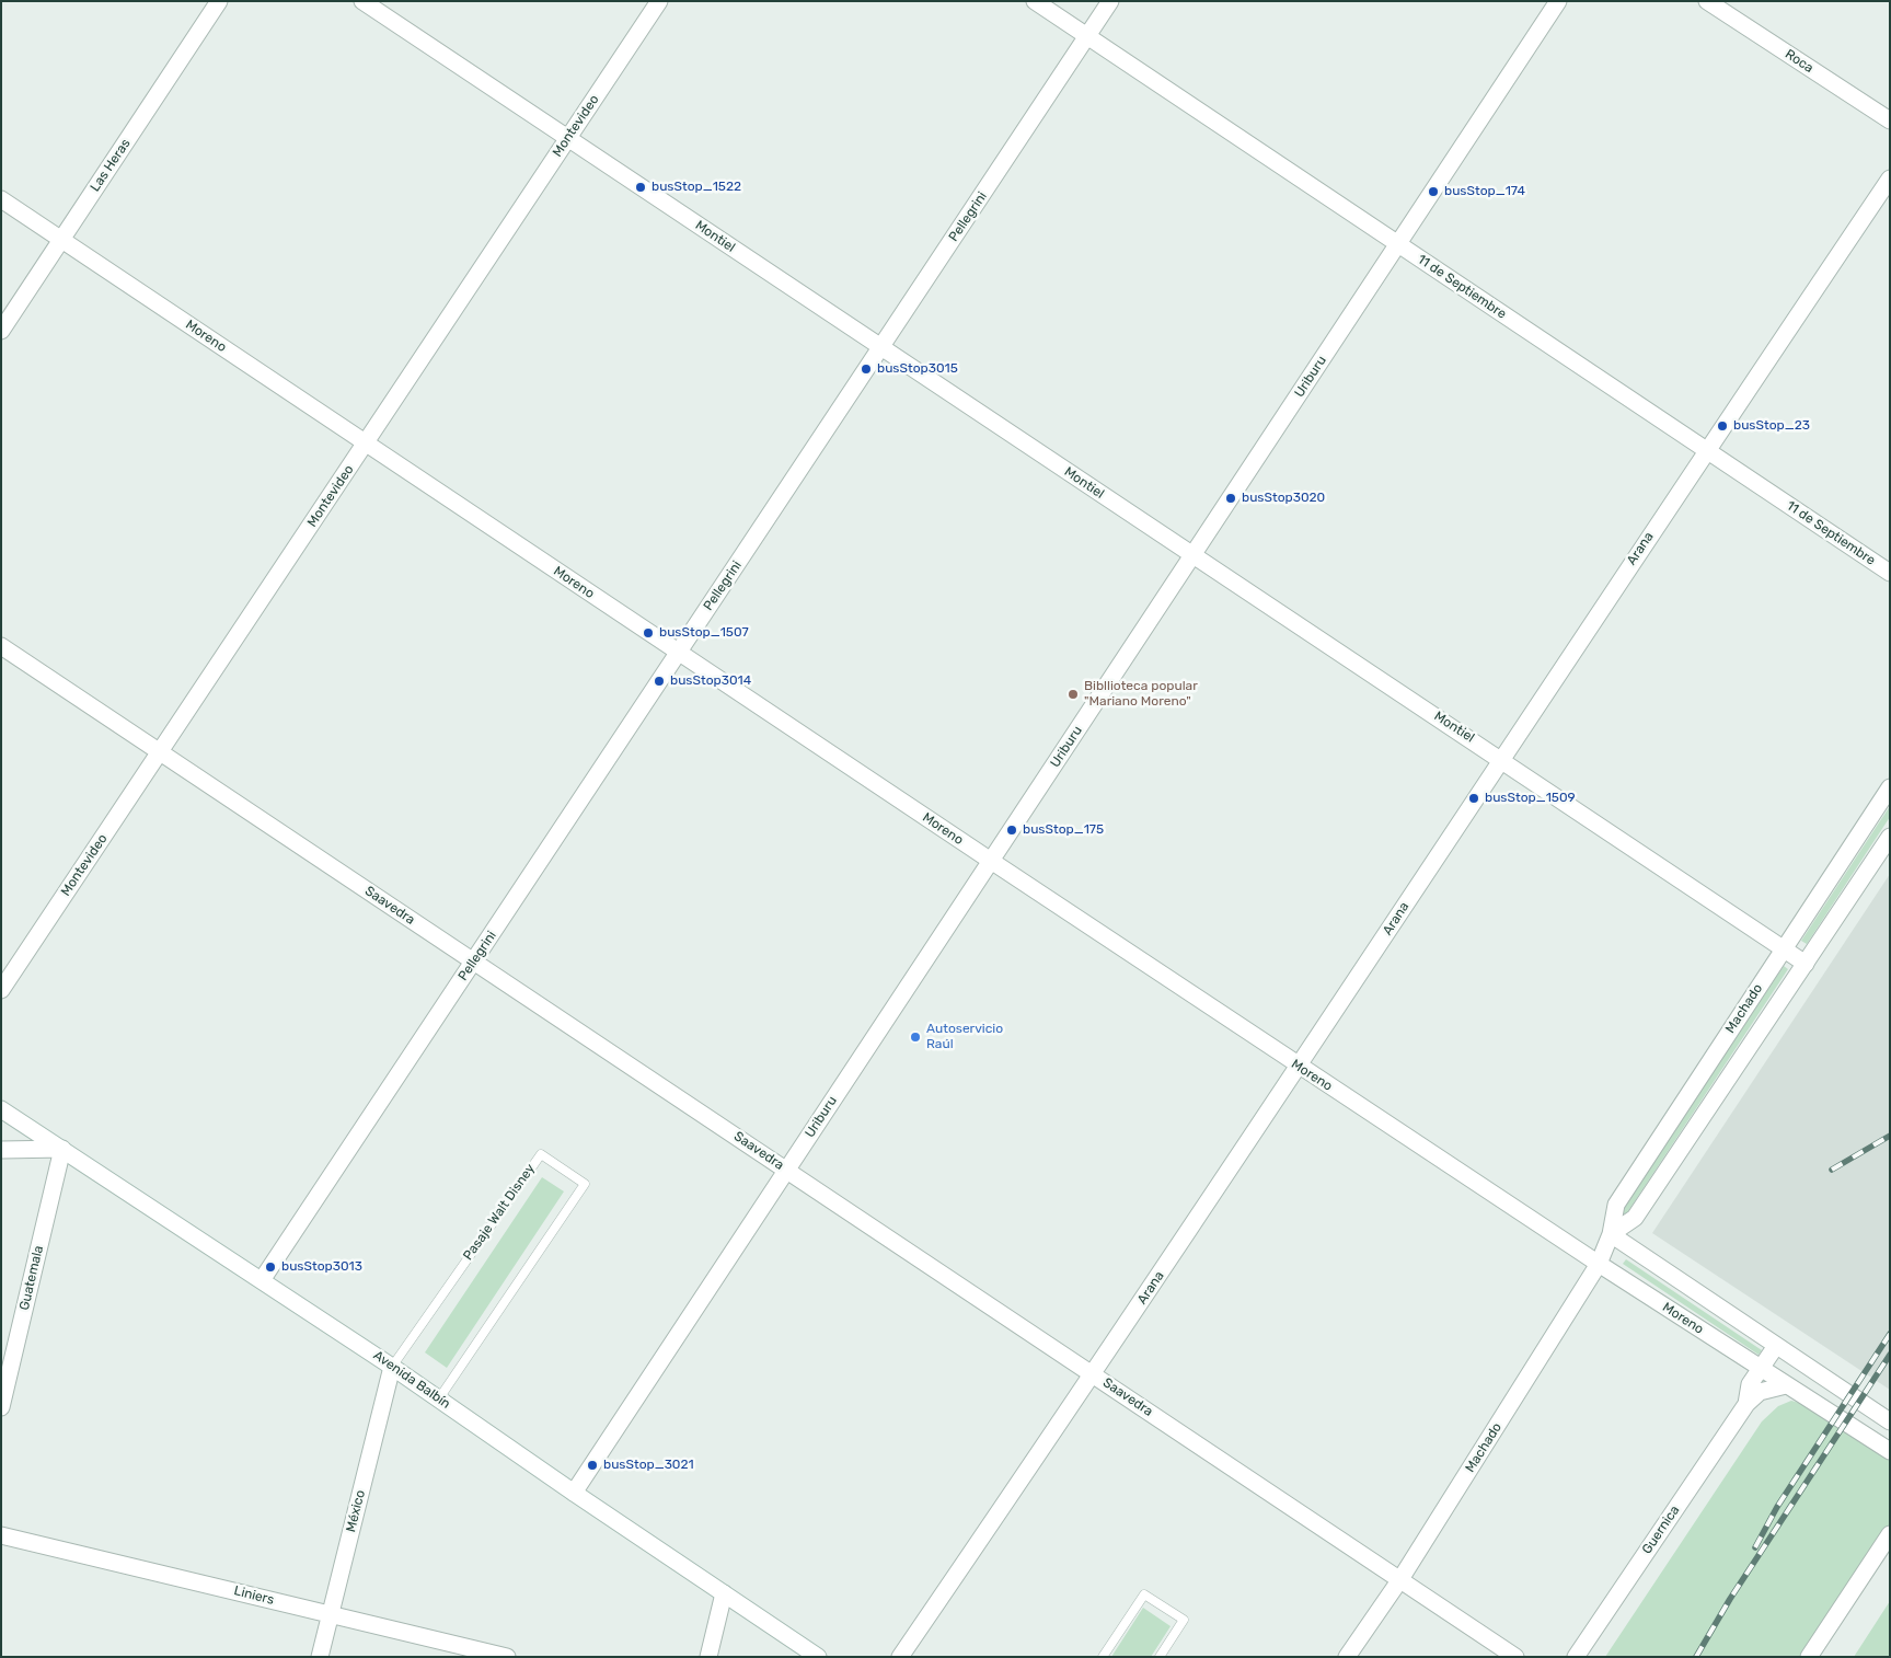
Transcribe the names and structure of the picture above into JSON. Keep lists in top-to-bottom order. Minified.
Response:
{"streets":{"street":["Roca","Montevideo","Las Heras","Pellegrini","Montiel","11 de Septiembre","Moreno","Uriburu","Arana","Saavedra","Machado","Guatemala","Avenida Balbín","México","Guernica","Liniers"],"lane":["Pasaje Walt Disney"]},"crossings":[["Montevideo","Montiel"],["Montevideo","Moreno"],["Montevideo","Saavedra"],["Las Heras","Moreno"],["Pellegrini","Montiel"],["Pellegrini","11 de Septiembre"],["Pellegrini","Moreno"],["Pellegrini","Saavedra"],["Pellegrini","Avenida Balbín"],["Montiel","Uriburu"],["Montiel","Arana"],["Montiel","Machado"],["11 de Septiembre","Uriburu"],["11 de Septiembre","Arana"],["Moreno","Uriburu"],["Moreno","Arana"],["Moreno","Machado"],["Moreno","Guernica"],["Uriburu","Saavedra"],["Uriburu","Avenida Balbín"],["Arana","Saavedra"],["Saavedra","Machado"],["Pasaje Walt Disney","Avenida Balbín"],["Pasaje Walt Disney","México"],["Guatemala","Avenida Balbín"],["Avenida Balbín","México"],["México","Liniers"]],"places":["busStop_1522","busStop_174","busStop3015","busStop_23","busStop3020","busStop_1507","busStop3014","Bibllioteca popular \"Mariano Moreno\"","busStop_1509","busStop_175","Autoservicio Raúl","busStop3013","busStop_3021"]}
